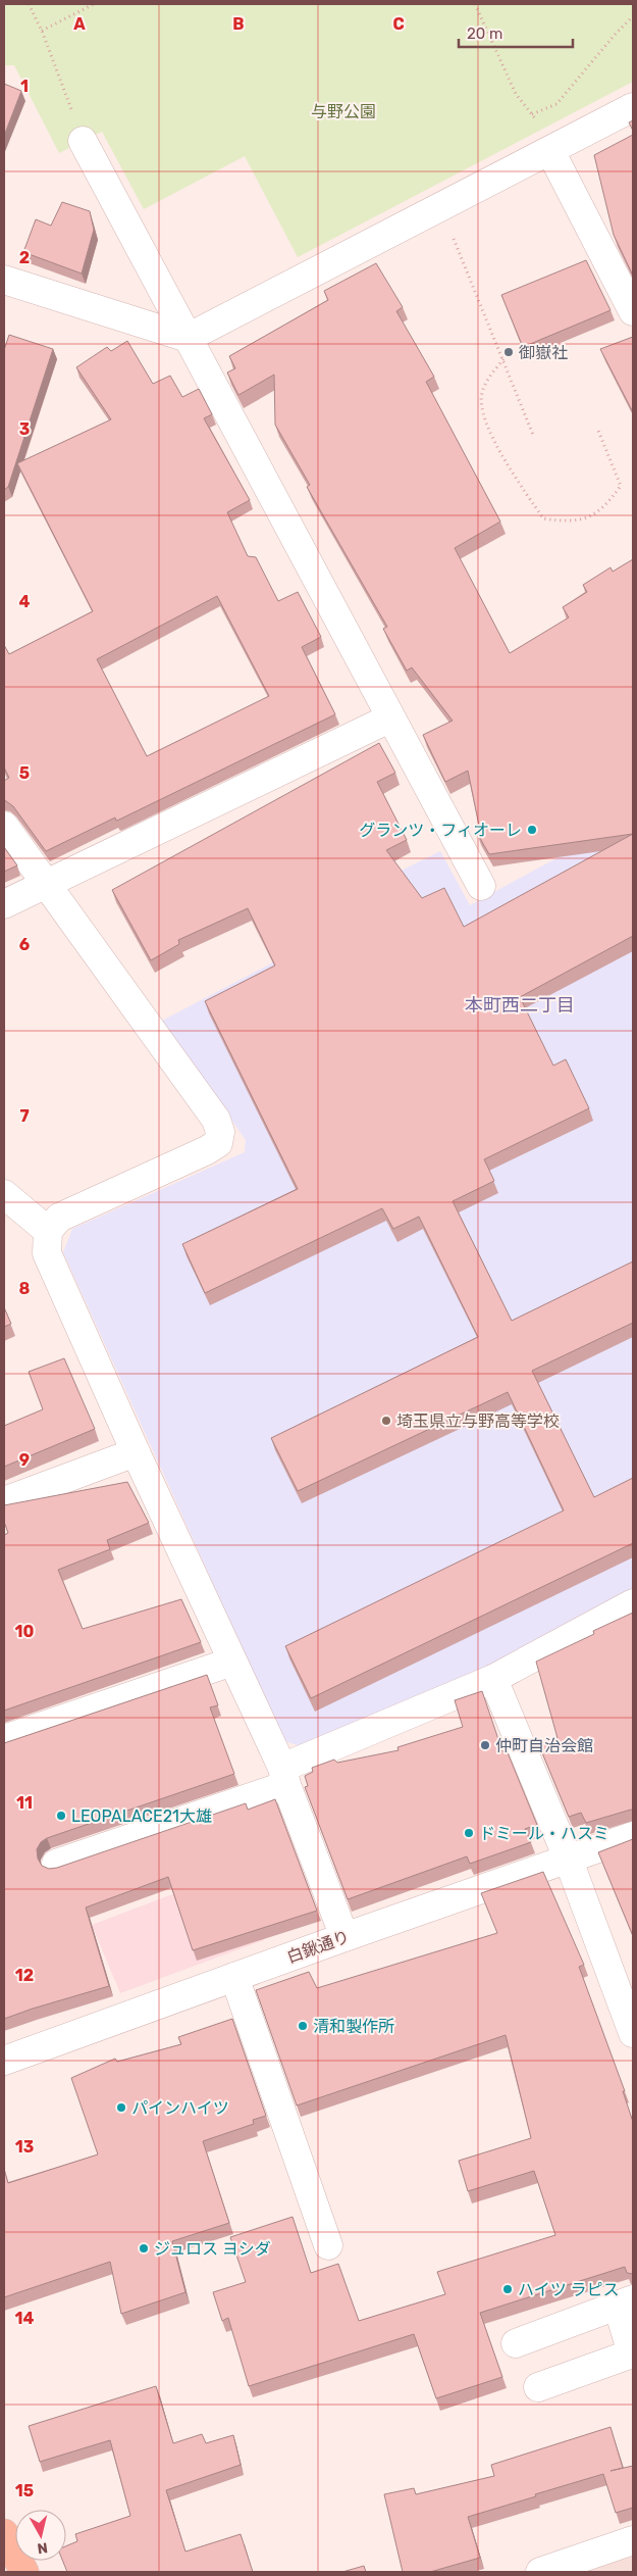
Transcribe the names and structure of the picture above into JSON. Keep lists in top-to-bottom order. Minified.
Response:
{"streets":{"street":["白鍬通り"]},"districts":["本町西二丁目"],"parks":["与野公園"],"places":["御嶽社","グランツ・フィオーレ","埼玉県立与野高等学校","仲町自治会館","LEOPALACE21大雄","ドミール・ハスミ","清和製作所","パインハイツ","ジュロス ヨシダ","ハイツ ラピス"],"scale_bar":"20 m","north":"bottom","grid":{"columns":["A","B","C"],"rows":["1","2","3","4","5","6","7","8","9","10","11","12","13","14","15"]}}
